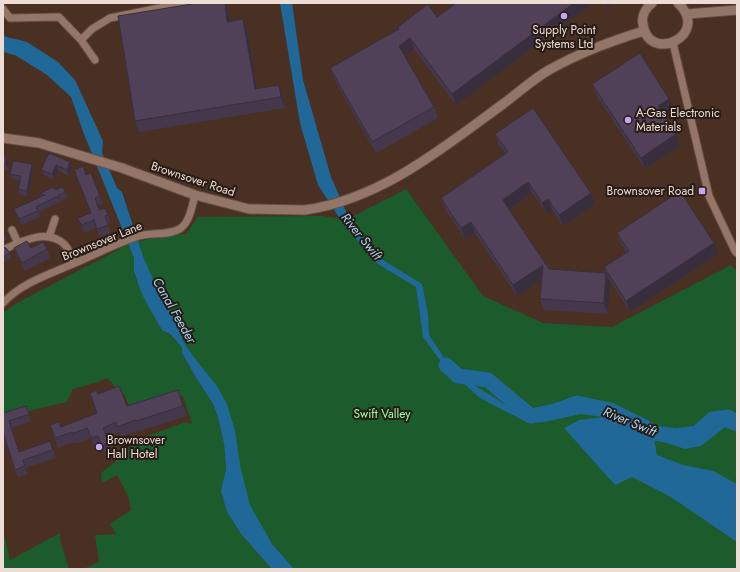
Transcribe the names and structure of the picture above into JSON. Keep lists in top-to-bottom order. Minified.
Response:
{"streets":{"street":["Brownsover Road","Brownsover Lane"]},"crossings":[["Brownsover Road","Brownsover Lane"]],"water":["River Swift","Canal Feeder"],"parks":["Swift Valley"],"places":{"other":["Supply Point Systems Ltd","A-Gas Electronic Materials","Brownsover Hall Hotel"],"transit":["Brownsover Road"]}}
